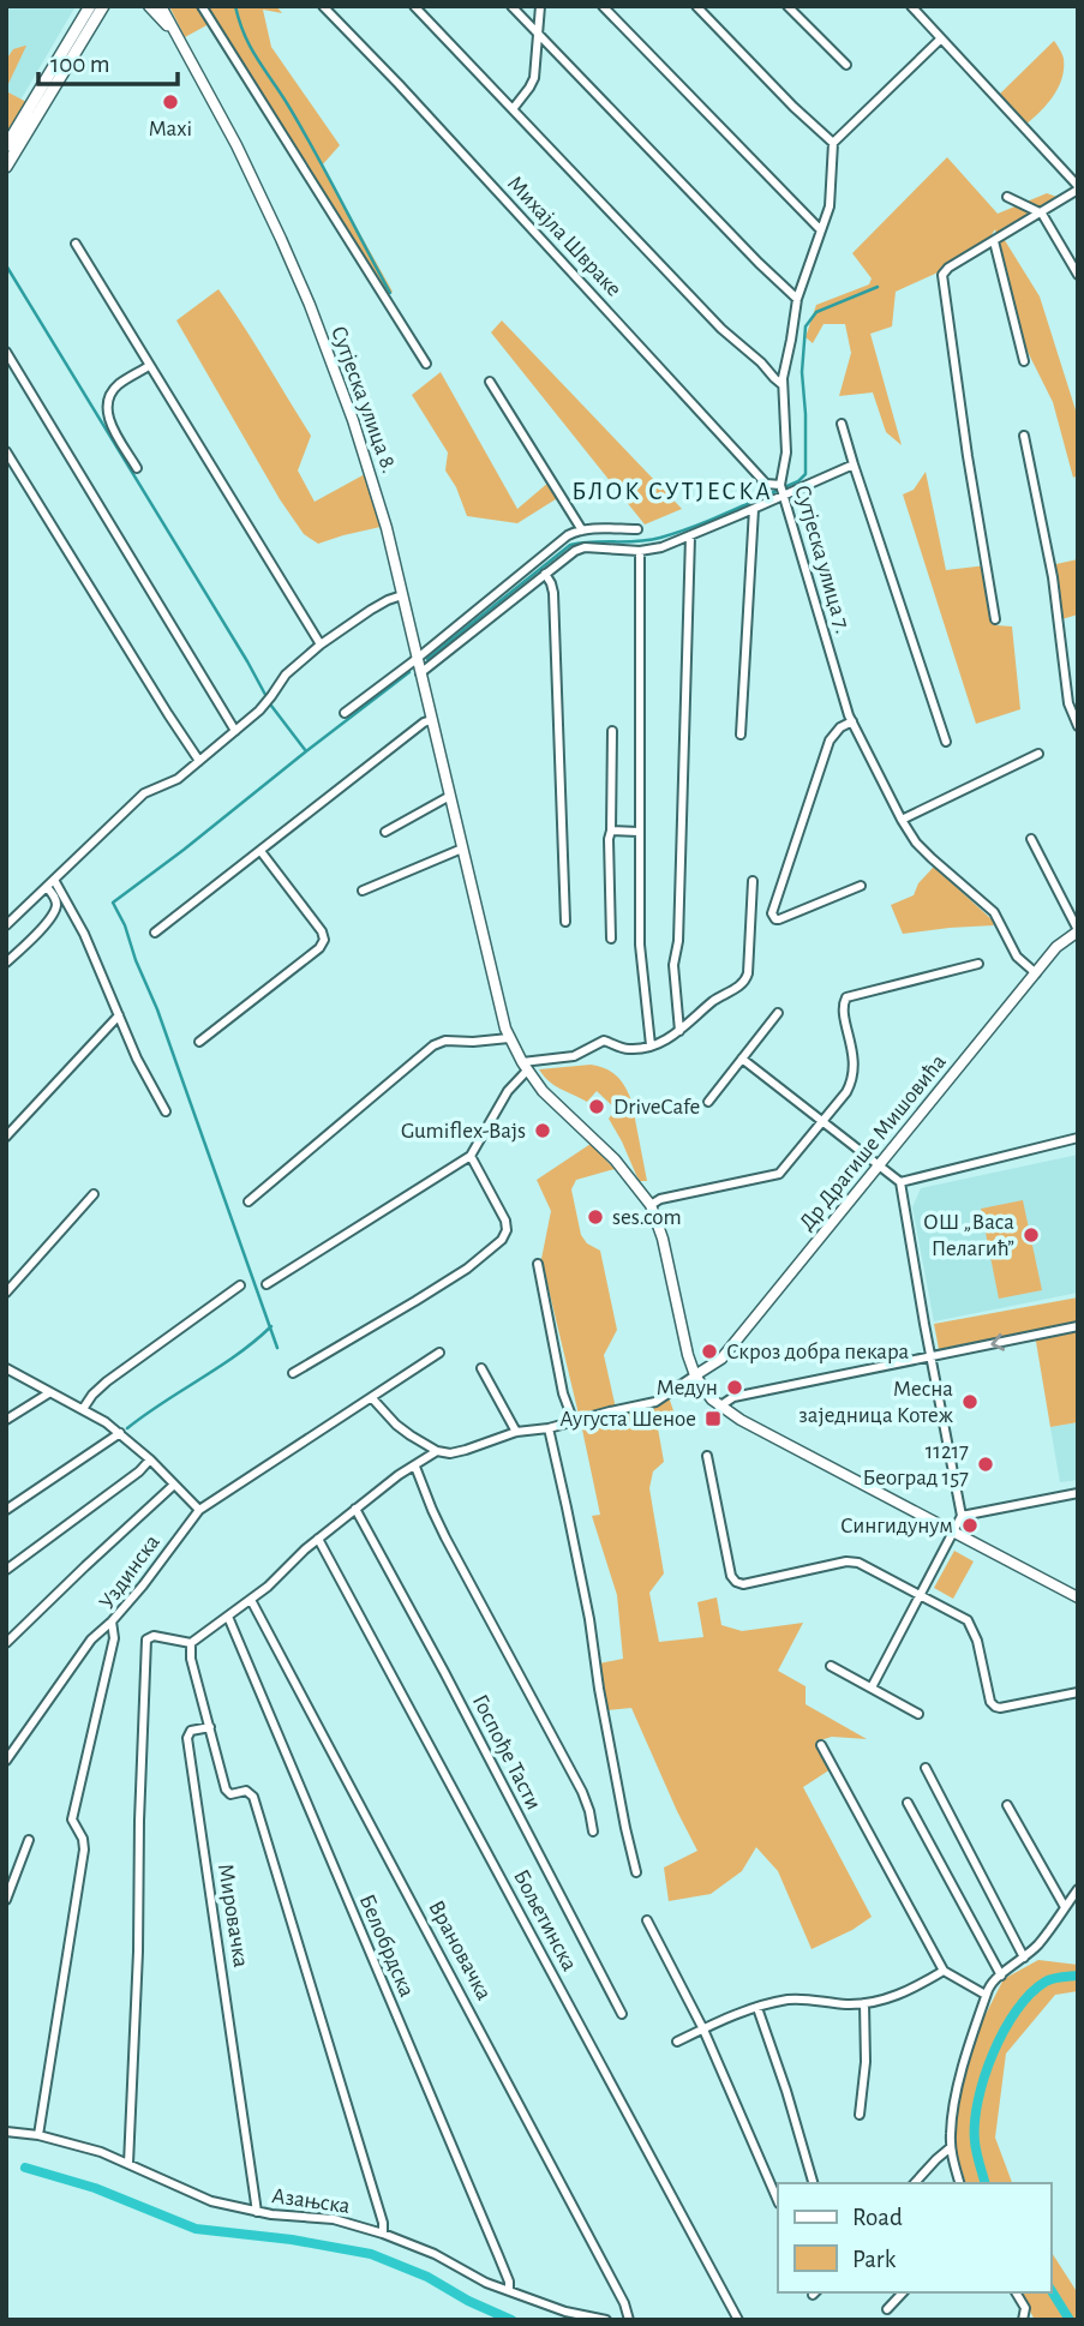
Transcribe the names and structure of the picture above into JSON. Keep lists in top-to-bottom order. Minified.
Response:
{"streets":{"street":["Михајла Швраке","Сутјеска улица 8.","Сутјеска улица 7.","Др Драгише Мишовића","Уздинска","Госпође Тасти","Мировачка","Бољетинска","Белобрдска","Врановачка","Азањска"]},"crossings":[["Михајла Швраке","Сутјеска улица 7."],["Сутјеска улица 8.","Др Драгише Мишовића"],["Сутјеска улица 7.","Др Драгише Мишовића"],["Уздинска","Азањска"],["Мировачка","Азањска"],["Белобрдска","Азањска"]],"districts":["БЛОК СУТЈЕСКА"],"places":{"other":["Maxi","DriveCafe","Gumiflex-Bajs","ses.com","ОШ „Васа Пелагић”","Скроз добра пекара","Медун","Месна заједница Котеж","11217 Београд 157","Сингидунум"],"transit":["Аугуста Шеное"]},"legend":["Road","Park"],"scale_bar":"100 m"}
